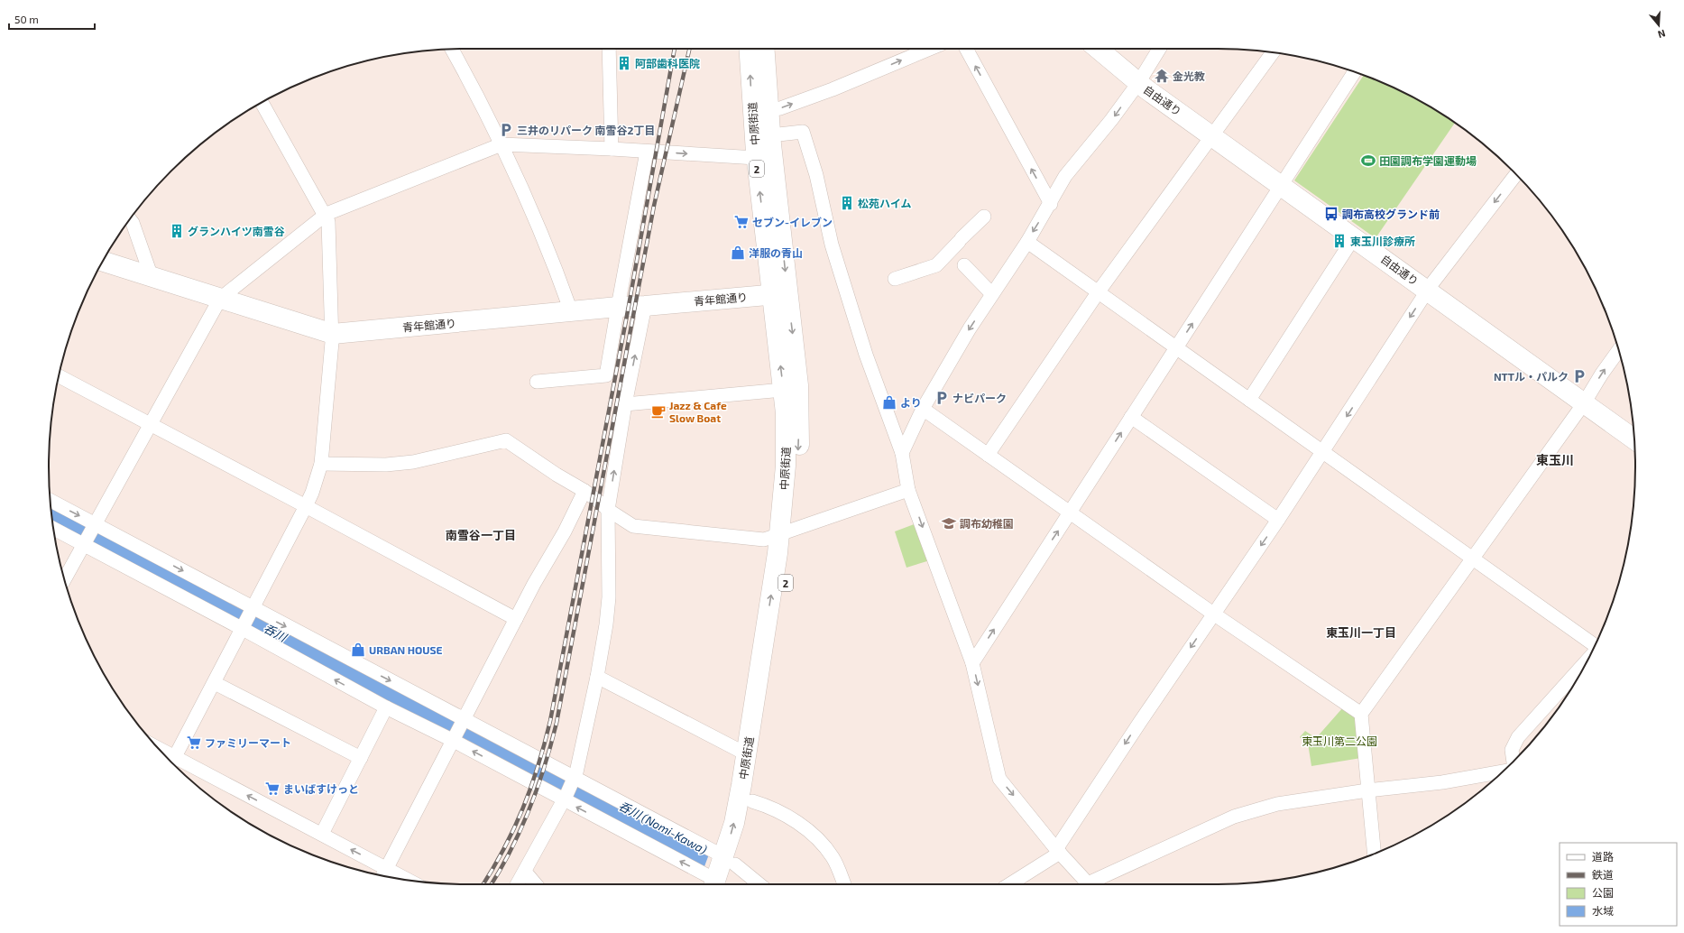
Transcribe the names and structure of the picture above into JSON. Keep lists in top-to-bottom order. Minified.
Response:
{"streets":{"main road":["自由通り","中原街道","2","青年館通り"]},"crossings":[["中原街道","青年館通り"]],"districts":["東玉川","南雪谷一丁目","東玉川一丁目"],"water":["呑川","呑川 (Nomi-Kawa)"],"parks":["東玉川第二公園"],"places":{"building":["阿部歯科医院","松苑ハイム","グランハイツ南雪谷","東玉川診療所"],"temple":["金光教"],"parking":["三井のリパーク 南雪谷2丁目","NTTル・パルク","ナビパーク"],"sports":["田園調布学園運動場"],"bus stop":["調布高校グランド前"],"supermarket":["セブン-イレブン","ファミリーマート","まいばすけっと"],"shop":["洋服の青山","より","URBAN HOUSE"],"cafe":["Jazz & Cafe Slow Boat"],"school or university":["調布幼稚園"]},"legend":["道路","鉄道","公園","水域"],"scale_bar":"50 m","north":"bottom"}
